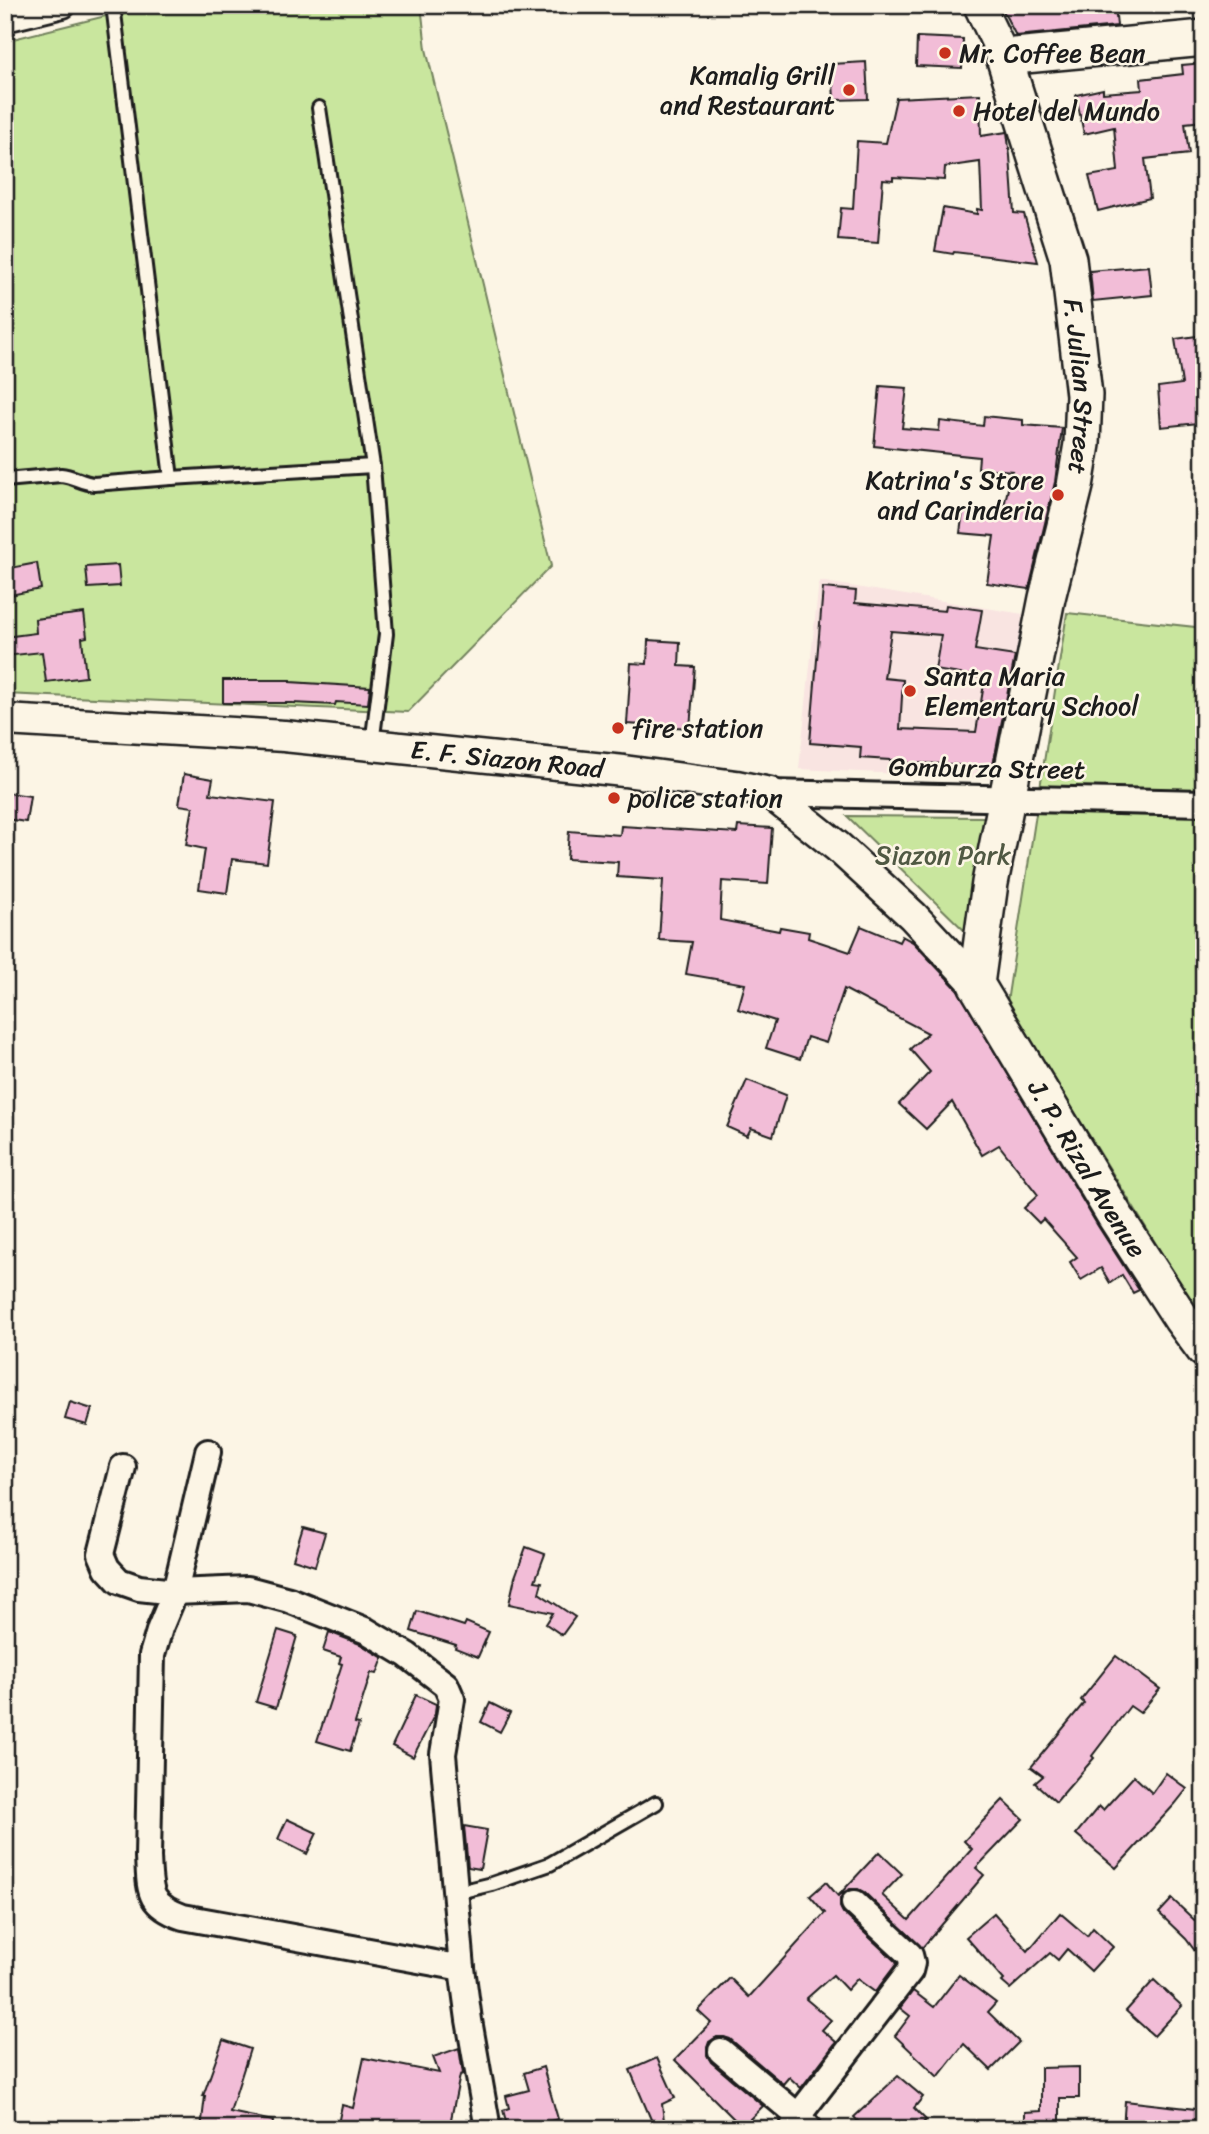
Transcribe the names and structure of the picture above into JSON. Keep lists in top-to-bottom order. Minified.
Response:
{"streets":{"main road":["F. Julian Street","J. P. Rizal Avenue"],"street":["E. F. Siazon Road","Gomburza Street"]},"crossings":[["F. Julian Street","E. F. Siazon Road"],["F. Julian Street","Gomburza Street"],["F. Julian Street","J. P. Rizal Avenue"],["E. F. Siazon Road","Gomburza Street"],["E. F. Siazon Road","J. P. Rizal Avenue"]],"parks":["Siazon Park"],"places":["Mr. Coffee Bean","Kamalig Grill and Restaurant","Hotel del Mundo","Katrina's Store and Carinderia","Santa Maria Elementary School","fire station","police station"]}
